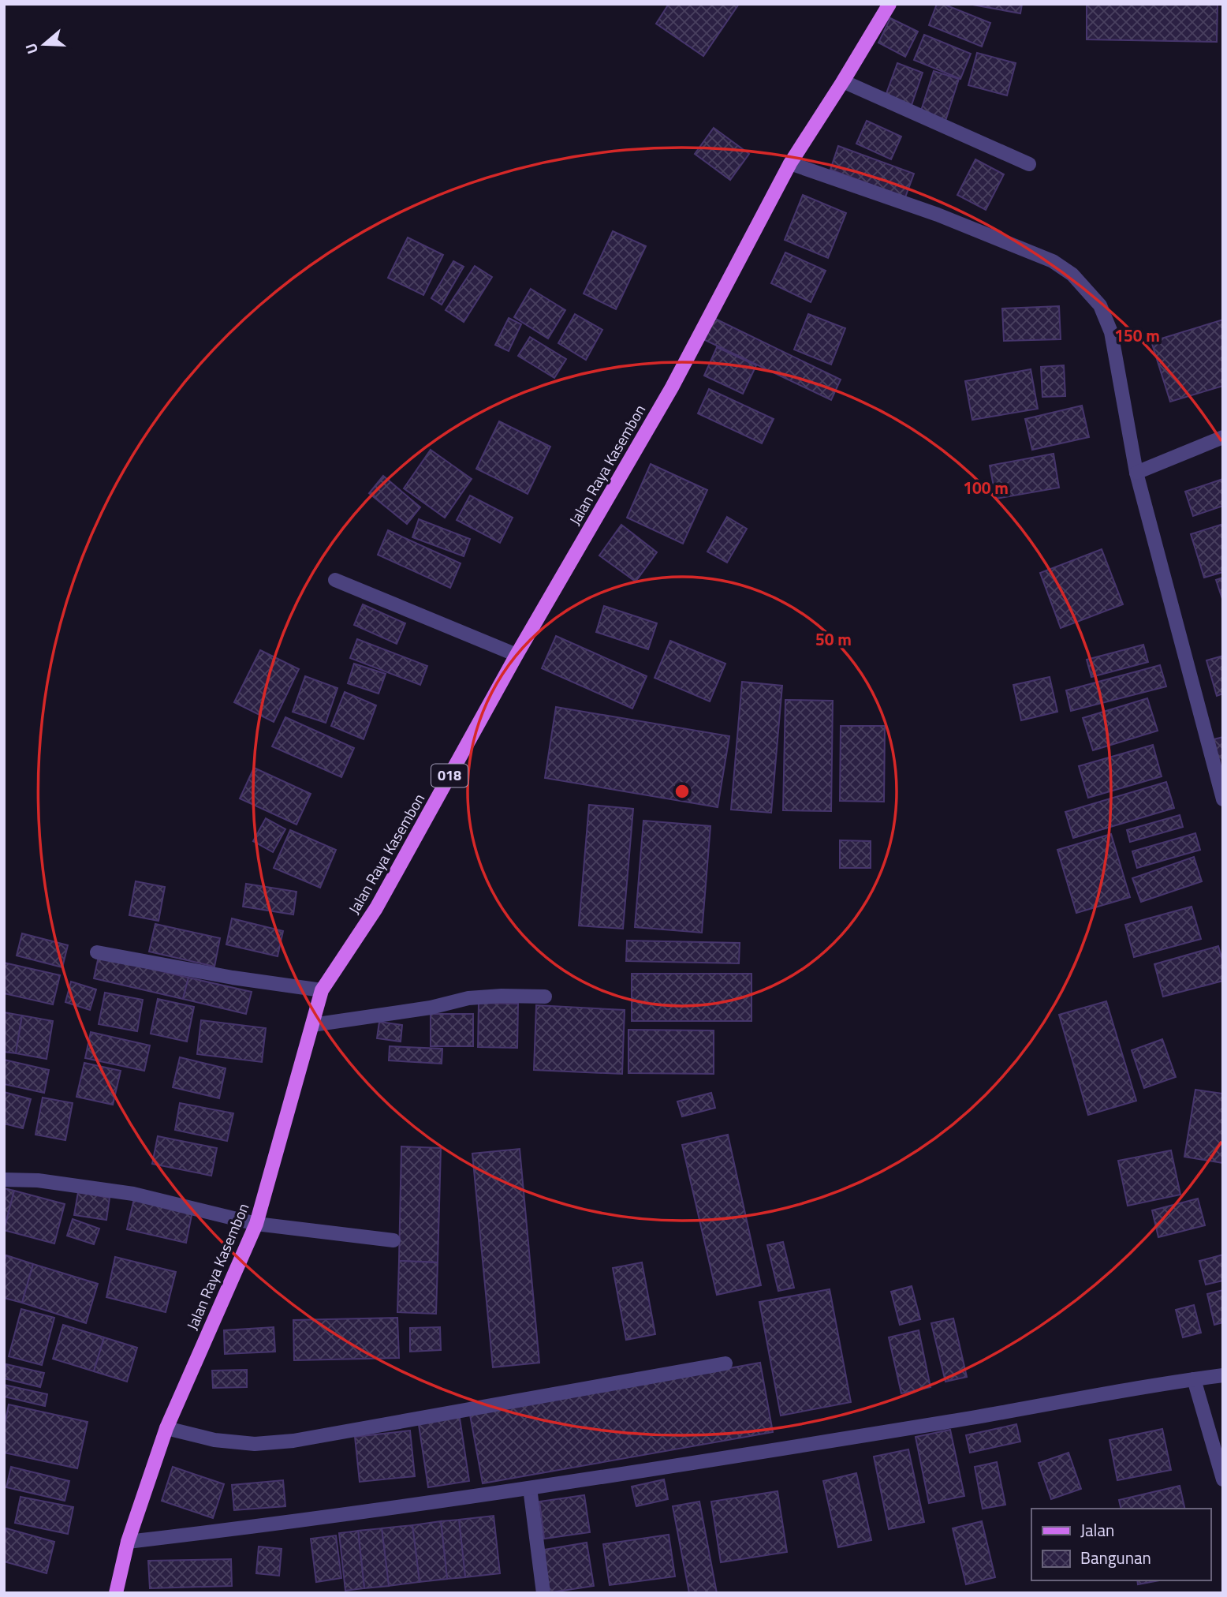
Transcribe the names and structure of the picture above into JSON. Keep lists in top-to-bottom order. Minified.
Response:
{"streets":{"main road":["Jalan Raya Kasembon","018"]},"legend":["Jalan","Bangunan"],"north":"left","rings":["150 m","100 m","50 m"]}
